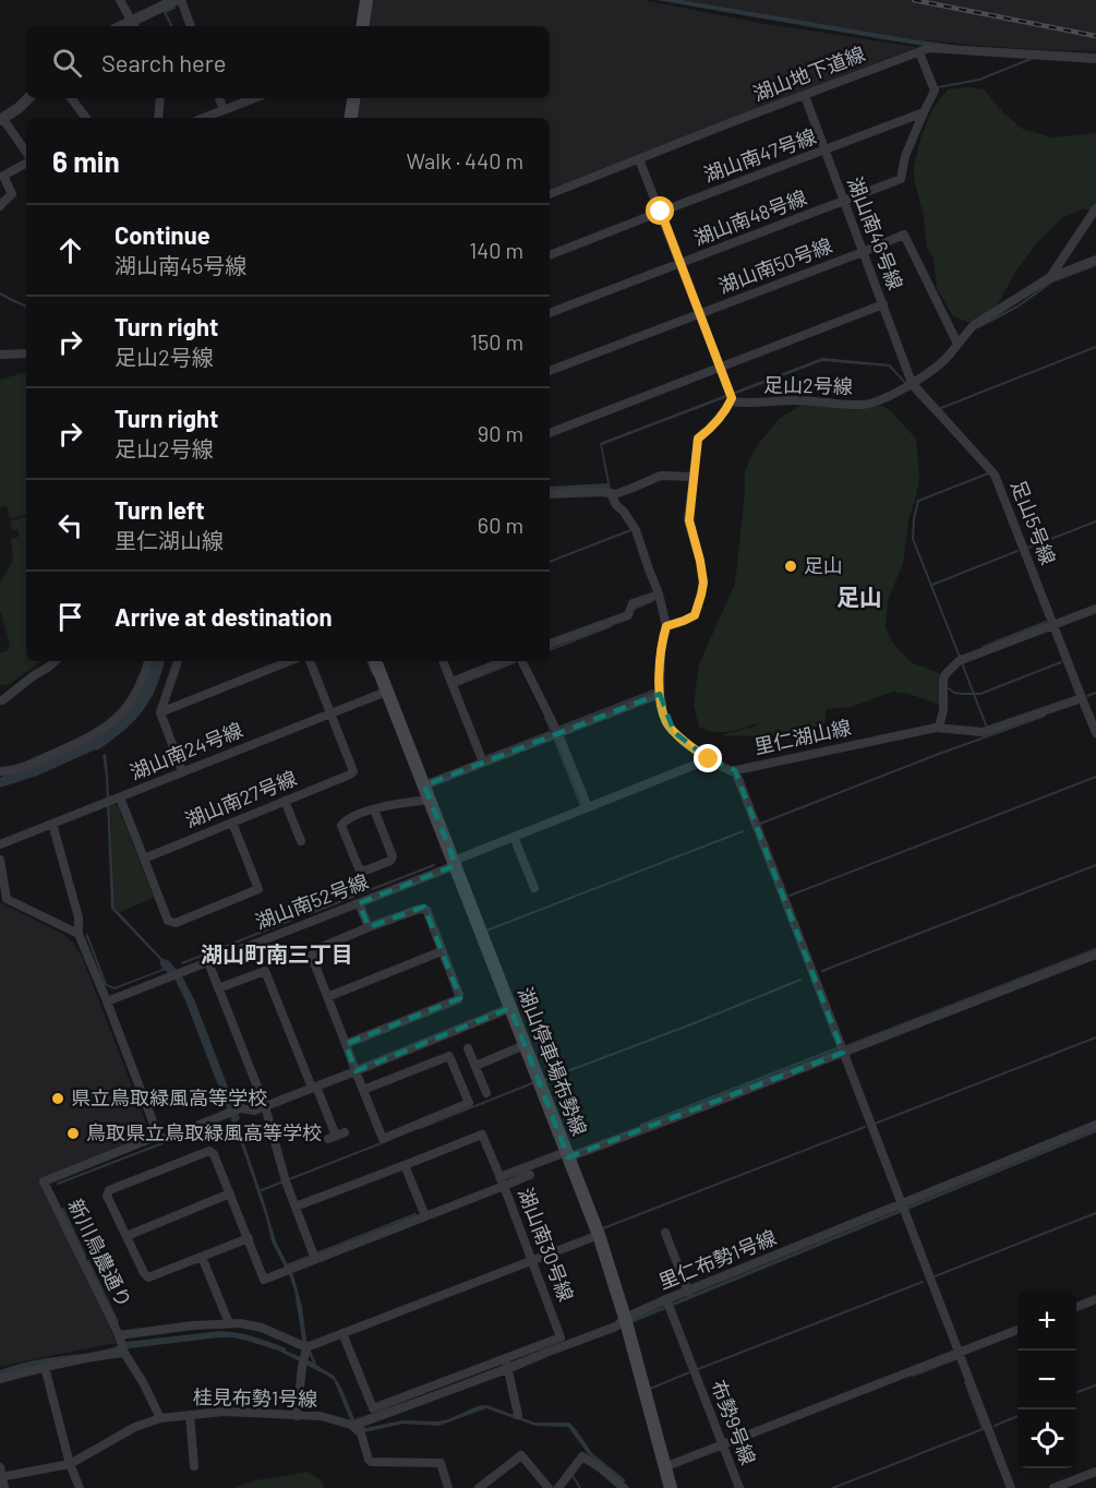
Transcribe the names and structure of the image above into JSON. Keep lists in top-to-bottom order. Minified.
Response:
{"streets":{"main road":["湖山停車場布勢線"],"street":["湖山地下道線","湖山南47号線","湖山南48号線","湖山南46号線","湖山南50号線","足山2号線","足山5号線","里仁湖山線","湖山南24号線","湖山南27号線","湖山南52号線","湖山南30号線","新川鳥農通り","里仁布勢1号線","桂見布勢1号線","布勢9号線"]},"crossings":[["湖山地下道線","湖山南46号線"],["湖山南47号線","湖山南48号線"],["湖山南47号線","湖山南46号線"],["湖山南48号線","湖山南46号線"],["湖山南46号線","湖山南50号線"],["湖山南46号線","足山2号線"],["湖山南46号線","足山5号線"],["湖山南50号線","足山2号線"],["足山2号線","足山5号線"],["足山5号線","里仁湖山線"],["里仁湖山線","湖山南52号線"],["湖山南24号線","湖山南27号線"],["湖山南24号線","湖山停車場布勢線"],["湖山南52号線","湖山停車場布勢線"],["湖山停車場布勢線","里仁布勢1号線"],["里仁布勢1号線","桂見布勢1号線"],["里仁布勢1号線","布勢9号線"]],"districts":["足山","湖山町南三丁目"],"places":["足山","県立鳥取緑風高等学校","鳥取県立鳥取緑風高等学校"],"page":{"search":"Search here","heading":["6 min","Walk · 440 m"],"list":[["Continue","湖山南45号線","140 m"],["Turn right","足山2号線","150 m"],["Turn right","足山2号線","90 m"],["Turn left","里仁湖山線","60 m"],"Arrive at destination"],"map_buttons":["+","−"]}}
